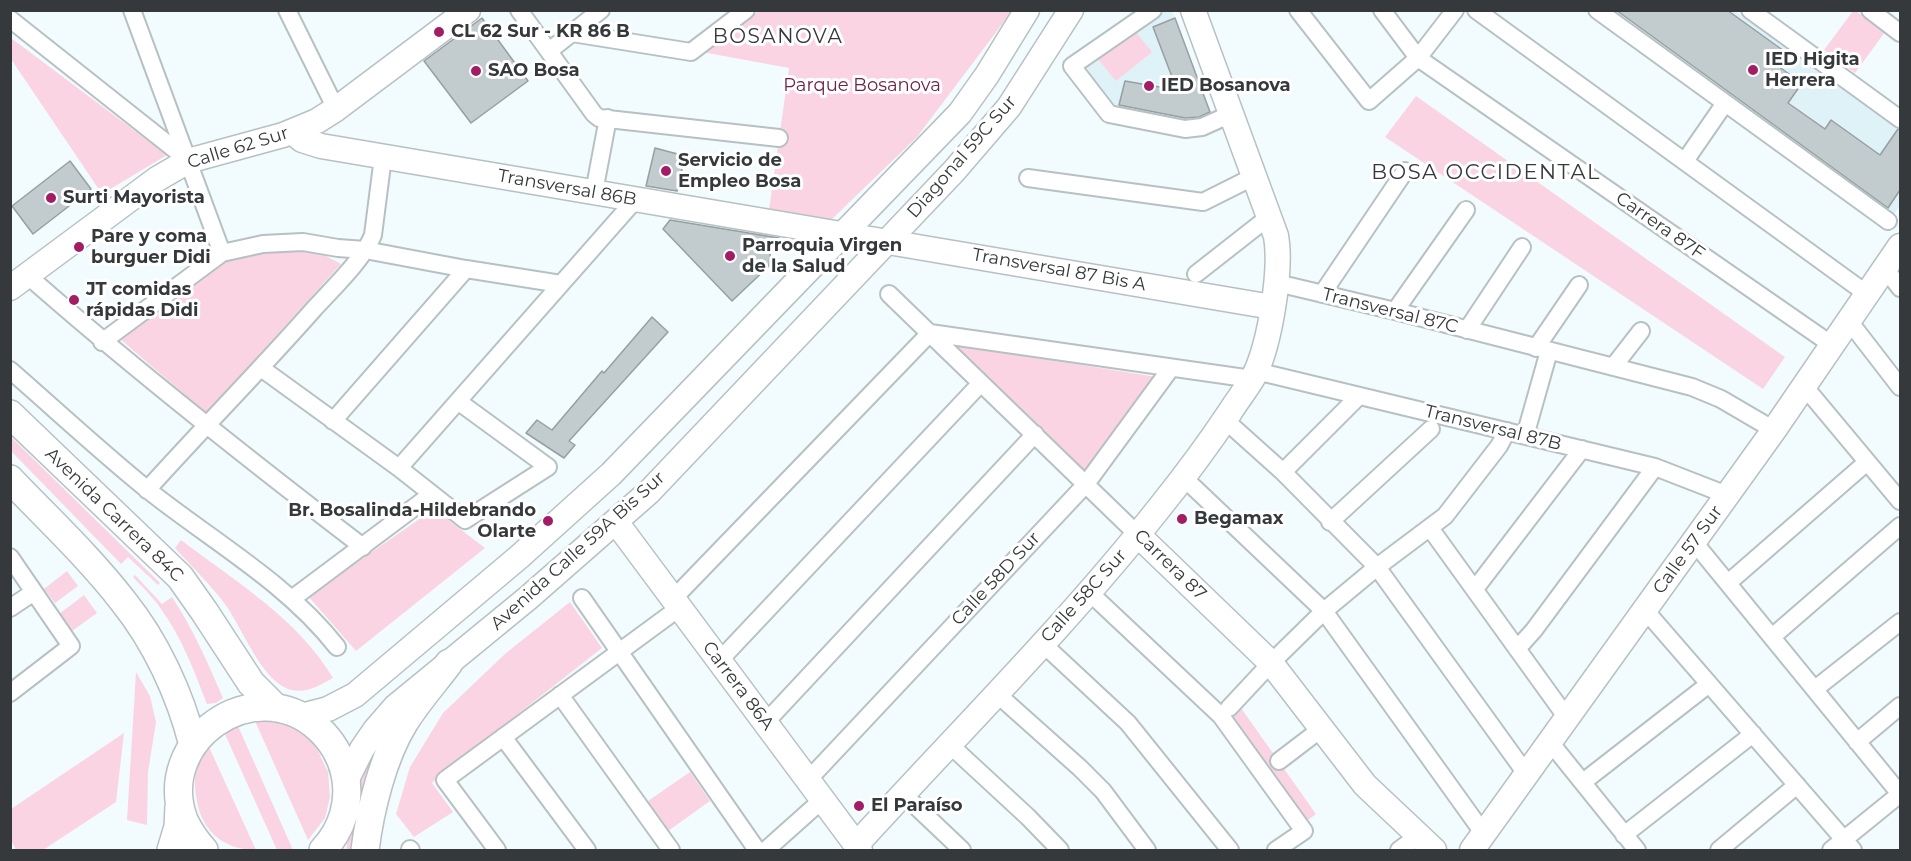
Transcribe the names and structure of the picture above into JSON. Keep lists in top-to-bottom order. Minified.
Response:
{"streets":{"main road":["Avenida Carrera 84C"],"street":["Calle 62 Sur","Diagonal 59C Sur","Transversal 86B","Carrera 87F","Transversal 87 Bis A","Transversal 87C","Transversal 87B","Calle 57 Sur","Avenida Calle 59A Bis Sur","Carrera 87","Calle 58D Sur","Calle 58C Sur","Carrera 86A"]},"crossings":[["Calle 62 Sur","Transversal 86B"],["Diagonal 59C Sur","Transversal 86B"],["Diagonal 59C Sur","Transversal 87 Bis A"],["Diagonal 59C Sur","Avenida Calle 59A Bis Sur"],["Transversal 86B","Transversal 87 Bis A"],["Transversal 86B","Avenida Calle 59A Bis Sur"],["Carrera 87F","Calle 57 Sur"],["Transversal 87 Bis A","Avenida Calle 59A Bis Sur"],["Transversal 87 Bis A","Calle 58C Sur"],["Transversal 87C","Calle 57 Sur"],["Transversal 87C","Calle 58C Sur"],["Transversal 87B","Calle 57 Sur"],["Transversal 87B","Carrera 87"],["Transversal 87B","Calle 58D Sur"],["Transversal 87B","Calle 58C Sur"],["Avenida Carrera 84C","Avenida Calle 59A Bis Sur"],["Avenida Calle 59A Bis Sur","Carrera 86A"],["Carrera 87","Calle 58D Sur"],["Carrera 87","Calle 58C Sur"],["Calle 58D Sur","Carrera 86A"],["Calle 58C Sur","Carrera 86A"]],"districts":["BOSANOVA","BOSA OCCIDENTAL"],"parks":["Parque Bosanova"],"places":["CL 62 Sur - KR 86 B","IED Higita Herrera","SAO Bosa","IED Bosanova","Servicio de Empleo Bosa","Surti Mayorista","Pare y coma burguer Didi","Parroquia Virgen de la Salud","JT comidas rápidas Didi","Begamax","Br. Bosalinda-Hildebrando Olarte","El Paraíso"]}
